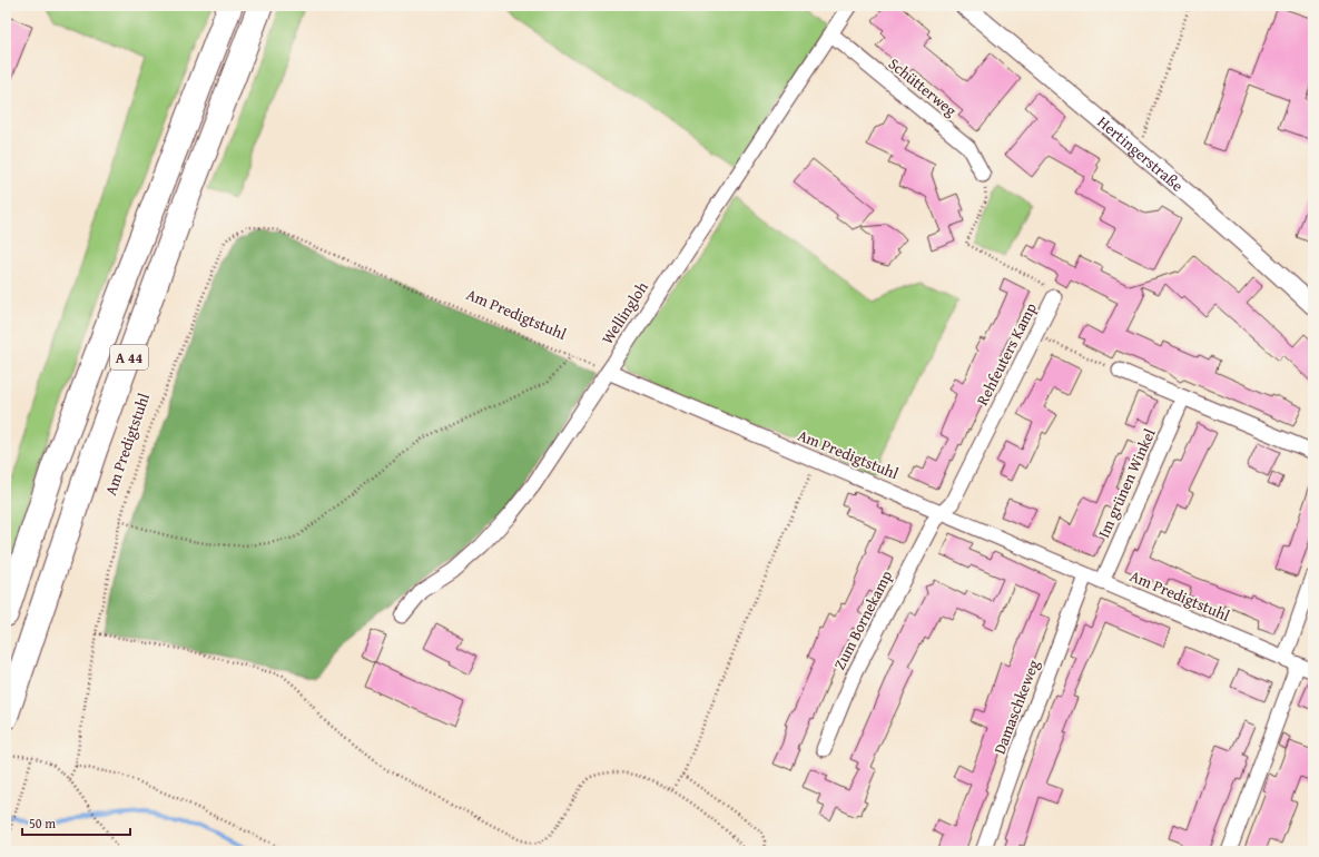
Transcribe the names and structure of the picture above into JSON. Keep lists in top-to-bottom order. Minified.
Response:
{"streets":{"highway":["A 44"],"street":["Schütterweg","Hertingerstraße","Wellingloh","Am Predigtstuhl","Rehfeuters Kamp","Im grünen Winkel","Zum Bornekamp","Damaschkeweg"]},"crossings":[["Schütterweg","Wellingloh"],["Schütterweg","Rehfeuters Kamp"],["Wellingloh","Am Predigtstuhl"],["Am Predigtstuhl","Rehfeuters Kamp"],["Am Predigtstuhl","Im grünen Winkel"],["Am Predigtstuhl","Zum Bornekamp"],["Am Predigtstuhl","Damaschkeweg"],["Rehfeuters Kamp","Zum Bornekamp"]],"scale_bar":"50 m"}
